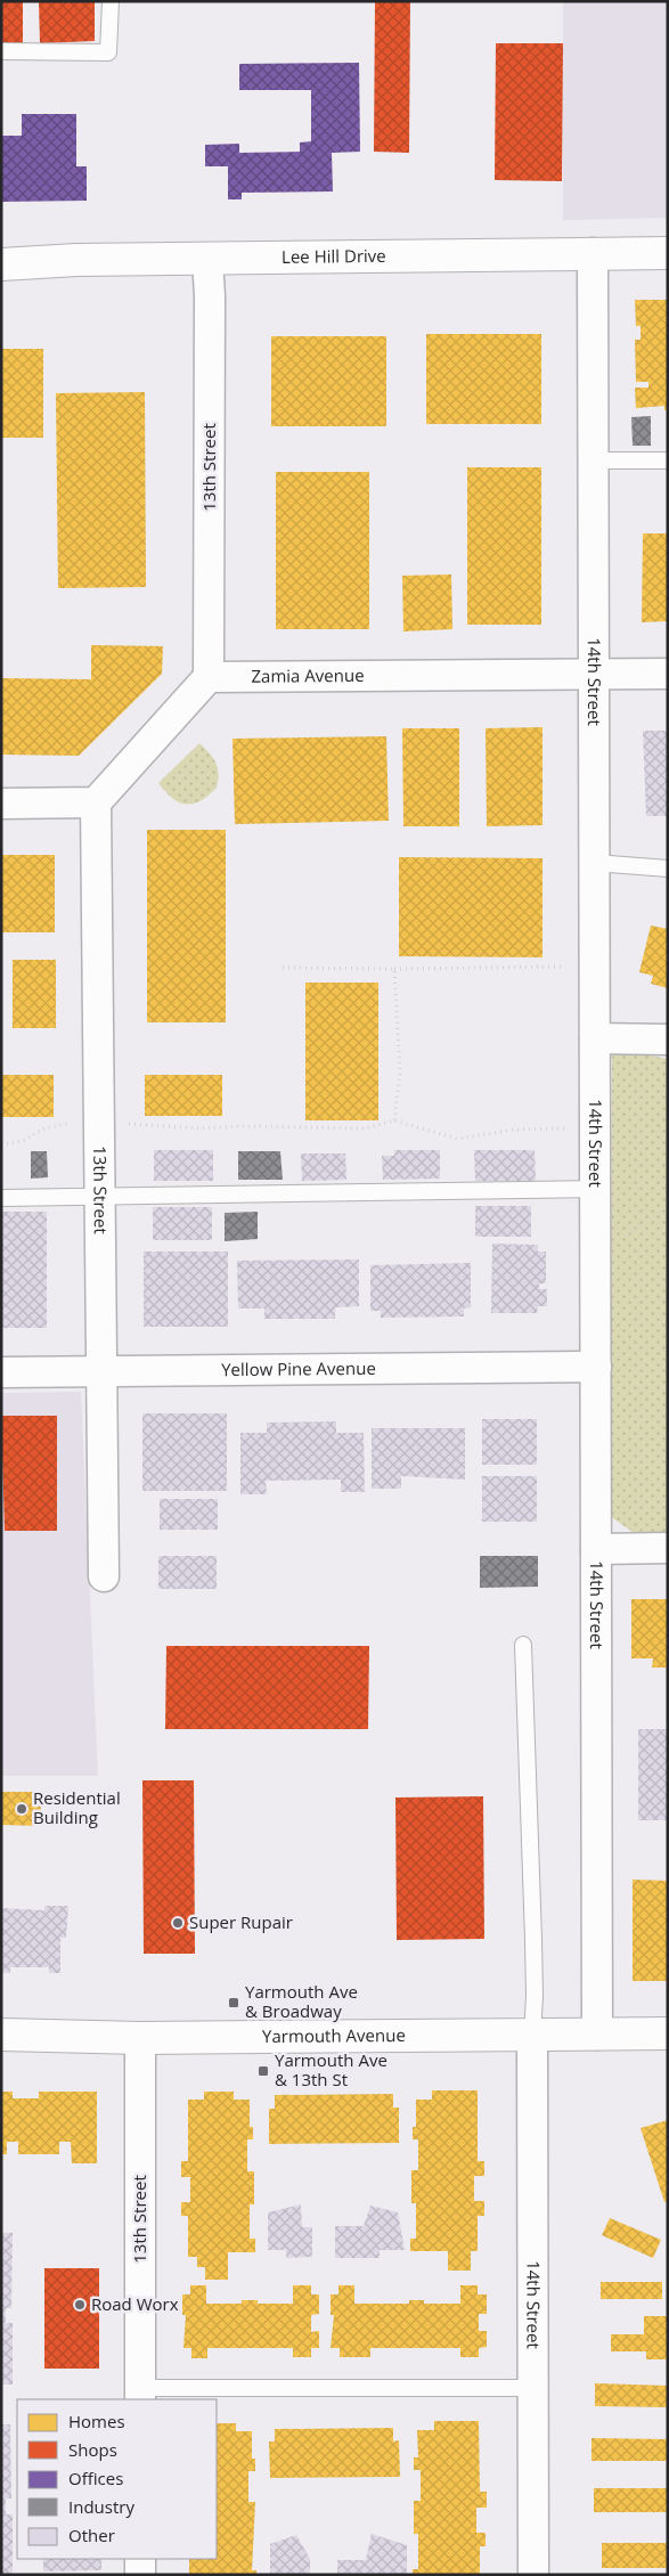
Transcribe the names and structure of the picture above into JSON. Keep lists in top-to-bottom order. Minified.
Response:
{"streets":{"street":["Lee Hill Drive","13th Street","Zamia Avenue","14th Street","Yellow Pine Avenue","Yarmouth Avenue"]},"crossings":[["Lee Hill Drive","13th Street"],["Lee Hill Drive","14th Street"],["13th Street","Zamia Avenue"],["13th Street","Yellow Pine Avenue"],["13th Street","Yarmouth Avenue"],["Zamia Avenue","14th Street"],["14th Street","Yellow Pine Avenue"],["14th Street","Yarmouth Avenue"]],"places":{"other":["Residential Building","Super Rupair","Road Worx"],"transit":["Yarmouth Ave & Broadway","Yarmouth Ave & 13th St"]},"legend":["Homes","Shops","Offices","Industry","Other"]}
